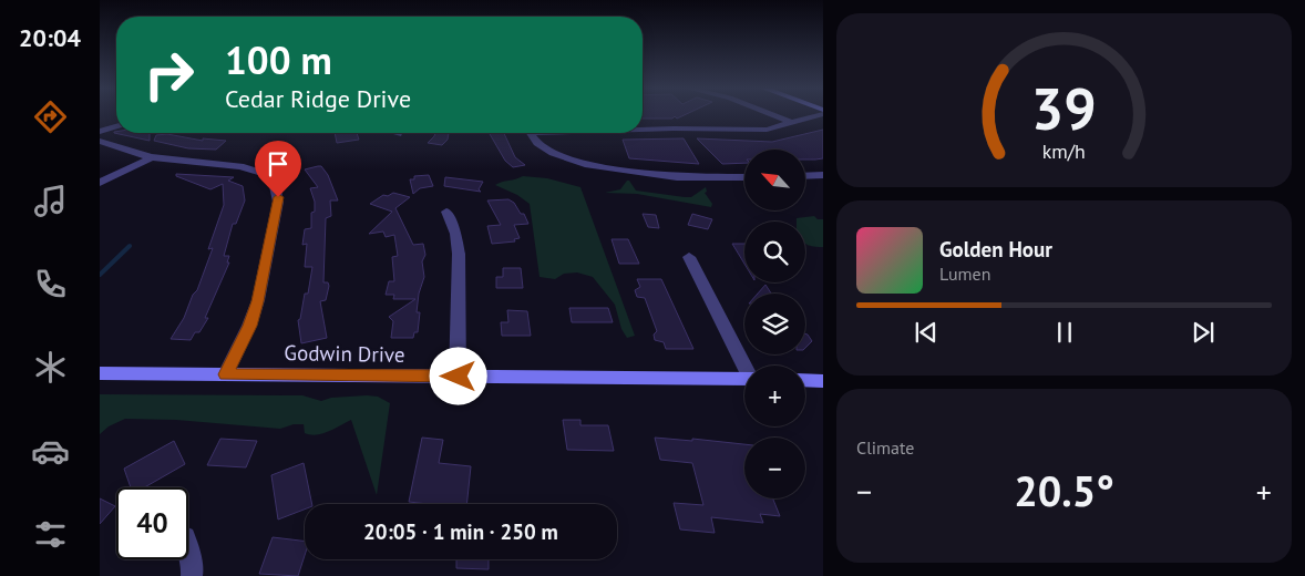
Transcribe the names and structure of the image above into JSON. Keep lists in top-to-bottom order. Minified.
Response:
{"streets":{"street":["Godwin Drive"]},"north":"top left","page":{"tabs":"20:04","turn":["100 m","Cedar Ridge Drive"],"map_buttons":["+","−"],"song":["Golden Hour","Lumen"],"tile":"Climate","heat":["−","20.5°","+"],"limit":"40","trip":"20:05 · 1 min · 250 m","gauge":["39","km/h"]}}
